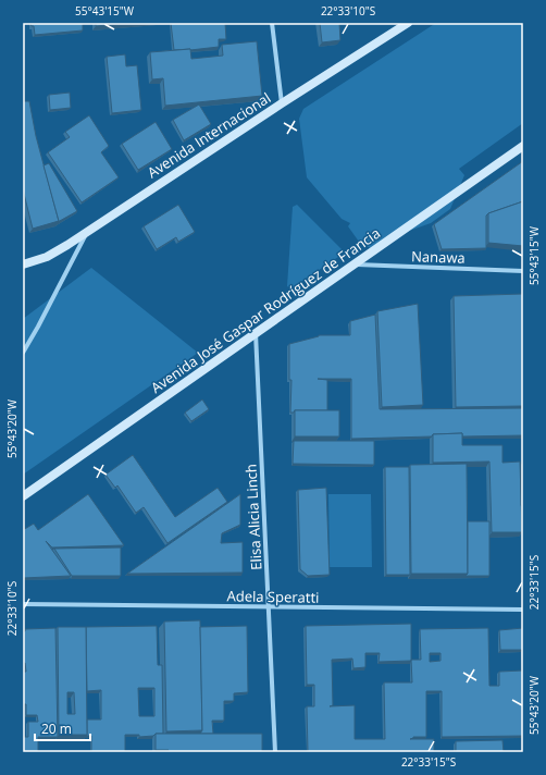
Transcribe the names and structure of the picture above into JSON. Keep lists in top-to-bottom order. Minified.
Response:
{"streets":{"main road":["Avenida Internacional","Avenida José Gaspar Rodríguez de Francia"],"street":["Nanawa","Elisa Alicia Linch","Adela Speratti"]},"crossings":[["Nanawa","Avenida José Gaspar Rodríguez de Francia"],["Avenida José Gaspar Rodríguez de Francia","Elisa Alicia Linch"],["Elisa Alicia Linch","Adela Speratti"]],"scale_bar":"20 m","coordinates":["55°43'15\"W","22°33'10\"S","55°43'20\"W","22°33'15\"S"]}
